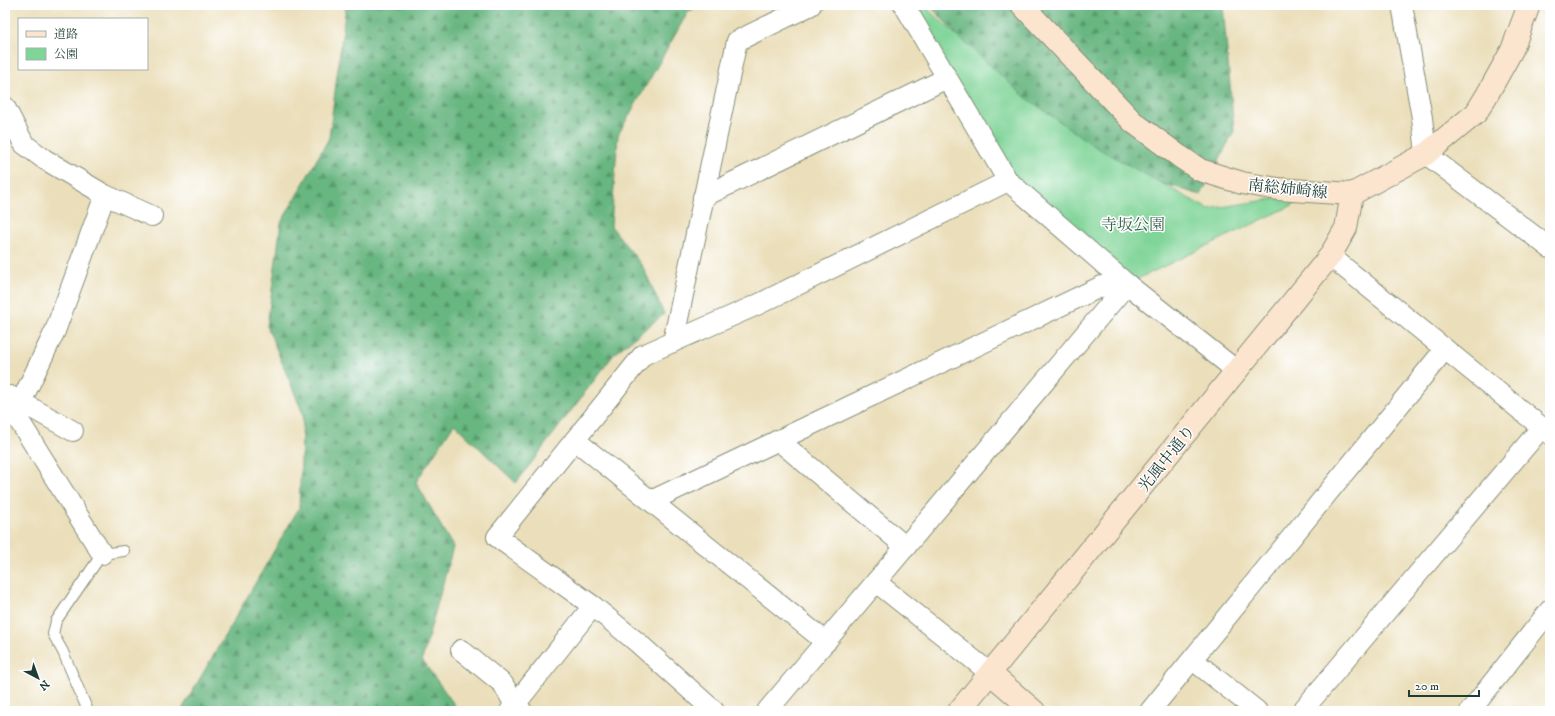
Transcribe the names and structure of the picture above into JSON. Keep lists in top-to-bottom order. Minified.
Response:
{"streets":{"street":["南総姉崎線","光風中通り"]},"crossings":[["南総姉崎線","光風中通り"]],"parks":["寺坂公園"],"legend":["道路","公園"],"scale_bar":"20 m","north":"bottom right"}
